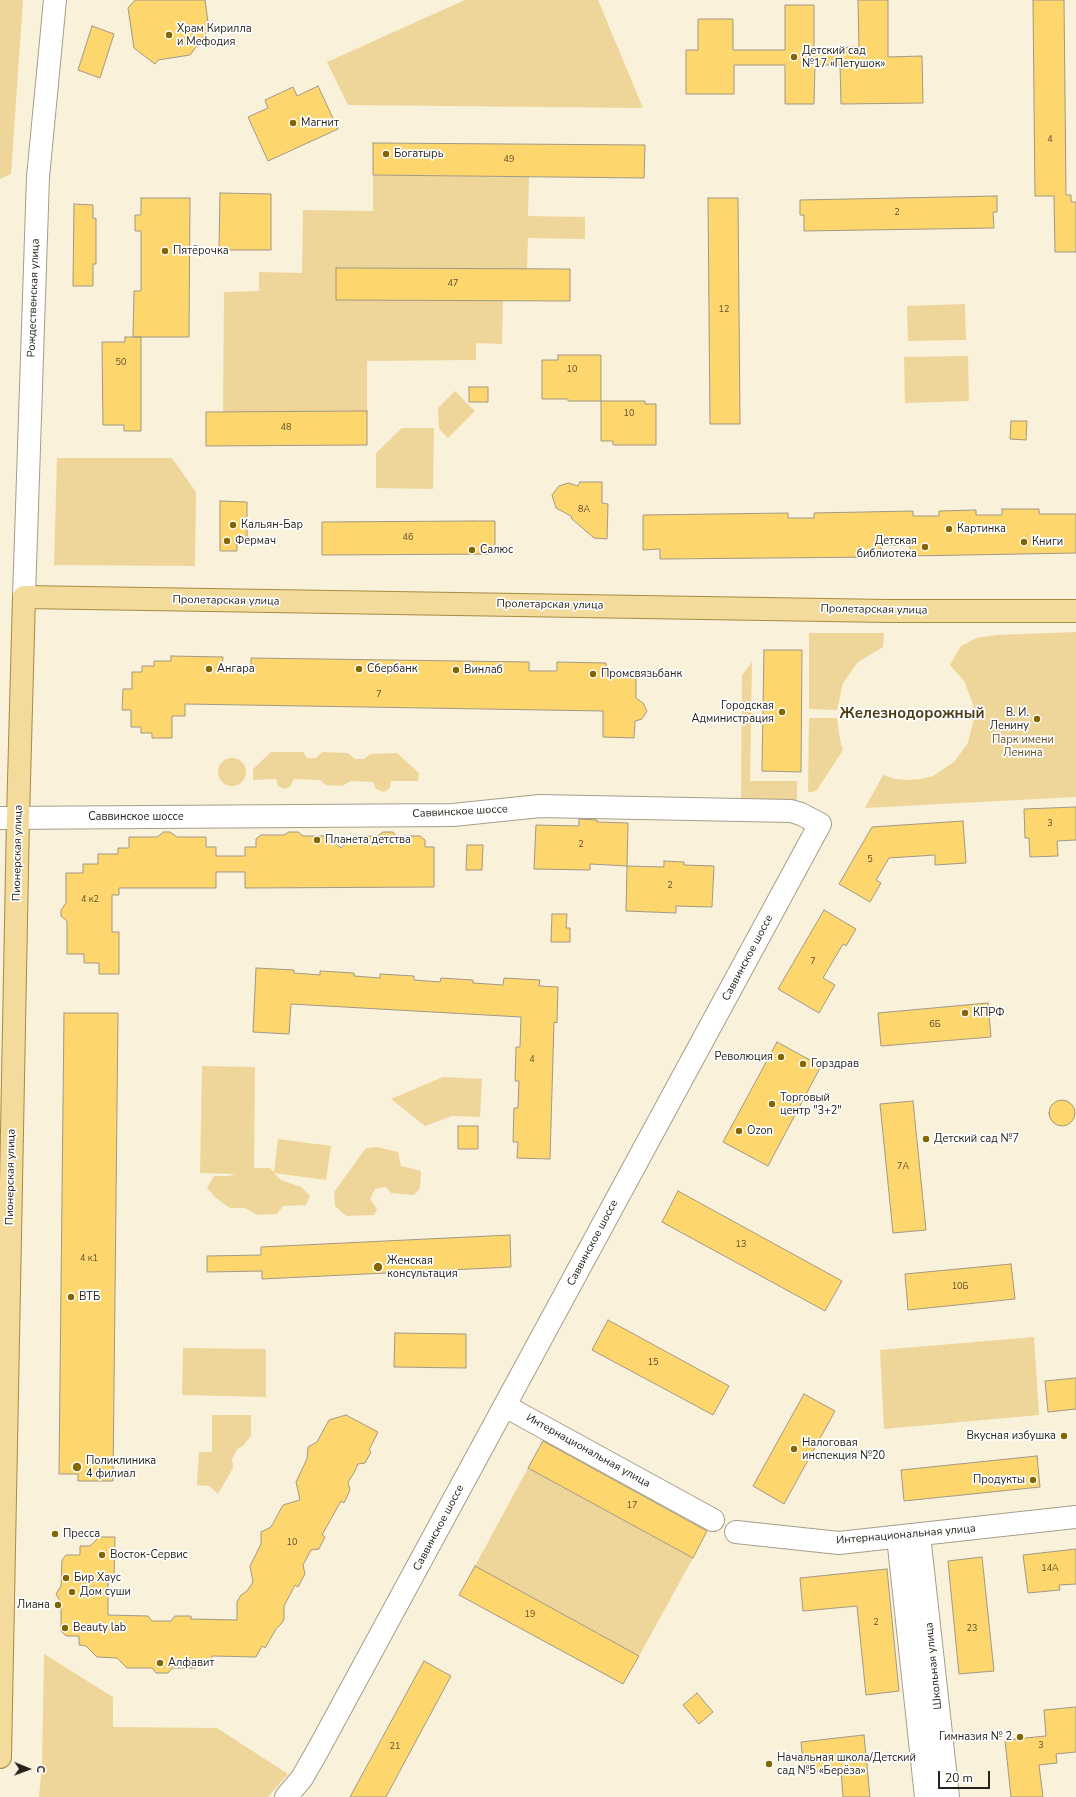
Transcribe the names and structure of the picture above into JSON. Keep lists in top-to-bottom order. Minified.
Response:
{"streets":{"main road":["Пролетарская улица","Пионерская улица"],"street":["Рождественская улица","Саввинское шоссе","Интернациональная улица","Школьная улица"]},"crossings":[["Рождественская улица","Пролетарская улица"],["Рождественская улица","Пионерская улица"],["Пролетарская улица","Пионерская улица"],["Саввинское шоссе","Пионерская улица"],["Саввинское шоссе","Интернациональная улица"],["Интернациональная улица","Школьная улица"]],"districts":["Железнодорожный"],"parks":["Парк имени Ленина"],"places":["Храм Кирилла и Мефодия","Детский сад №17 «Петушок»","Магнит","Богатырь","Пятёрочка","Кальян-Бар","Картинка","Фермач","Книги","Детская библиотека","Салюс","Ангара","Сбербанк","Винлаб","Промсвязьбанк","Городская Администрация","В. И. Ленину","Планета детства","КПРФ","Революция","Горздрав","Торговый центр \"3+2\"","Ozon","Детский сад №7","Женская консультация","ВТБ","Вкусная избушка","Налоговая инспекция №20","Поликлиника 4 филиал","Продукты","Пресса","Восток-Сервис","Бир Хаус","Дом суши","Лиана","Beauty lab","Алфавит","Гимназия № 2","Начальная школа/Детский сад №5 «Берёза»"],"house_numbers":["4","49","2","47","12","50","10","10","48","8А","46","7","3","2","5","2","4 к2","7","6Б","4","7А","13","4 к1","10Б","15","17","10","14А","19","2","23","3","21"],"scale_bar":"20 m","north":"right"}
